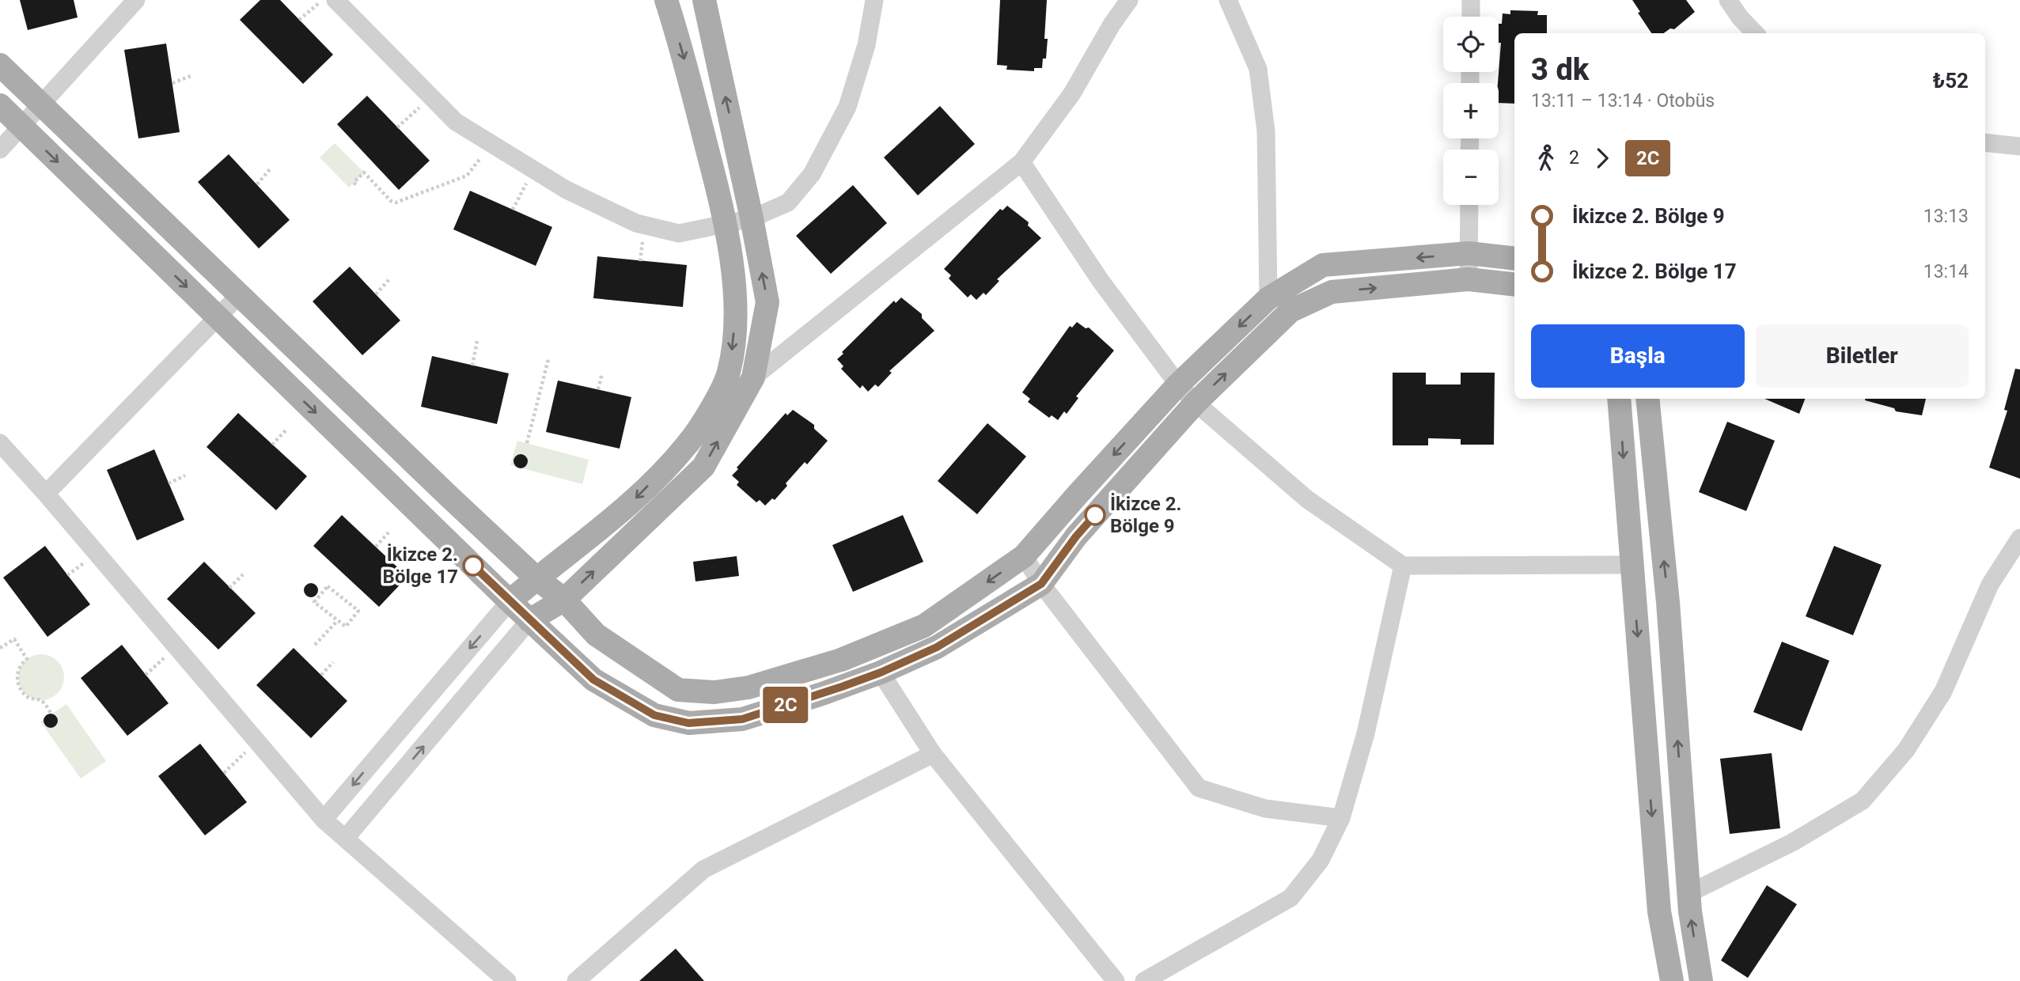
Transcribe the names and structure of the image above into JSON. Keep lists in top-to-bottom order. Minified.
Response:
{"places":["İkizce 2. Bölge 9","İkizce 2. Bölge 17"],"lines":["bus line 2C"],"page":{"on_map":"2C","map_buttons":["+","−"],"heading":["3 dk","13:11 – 13:14 · Otobüs","₺52"],"legs":["2","2C"],"list":[{"name":"İkizce 2. Bölge 9","value":"13:13"},{"name":"İkizce 2. Bölge 17","value":"13:14"}],"buttons":["Başla","Biletler"]}}
